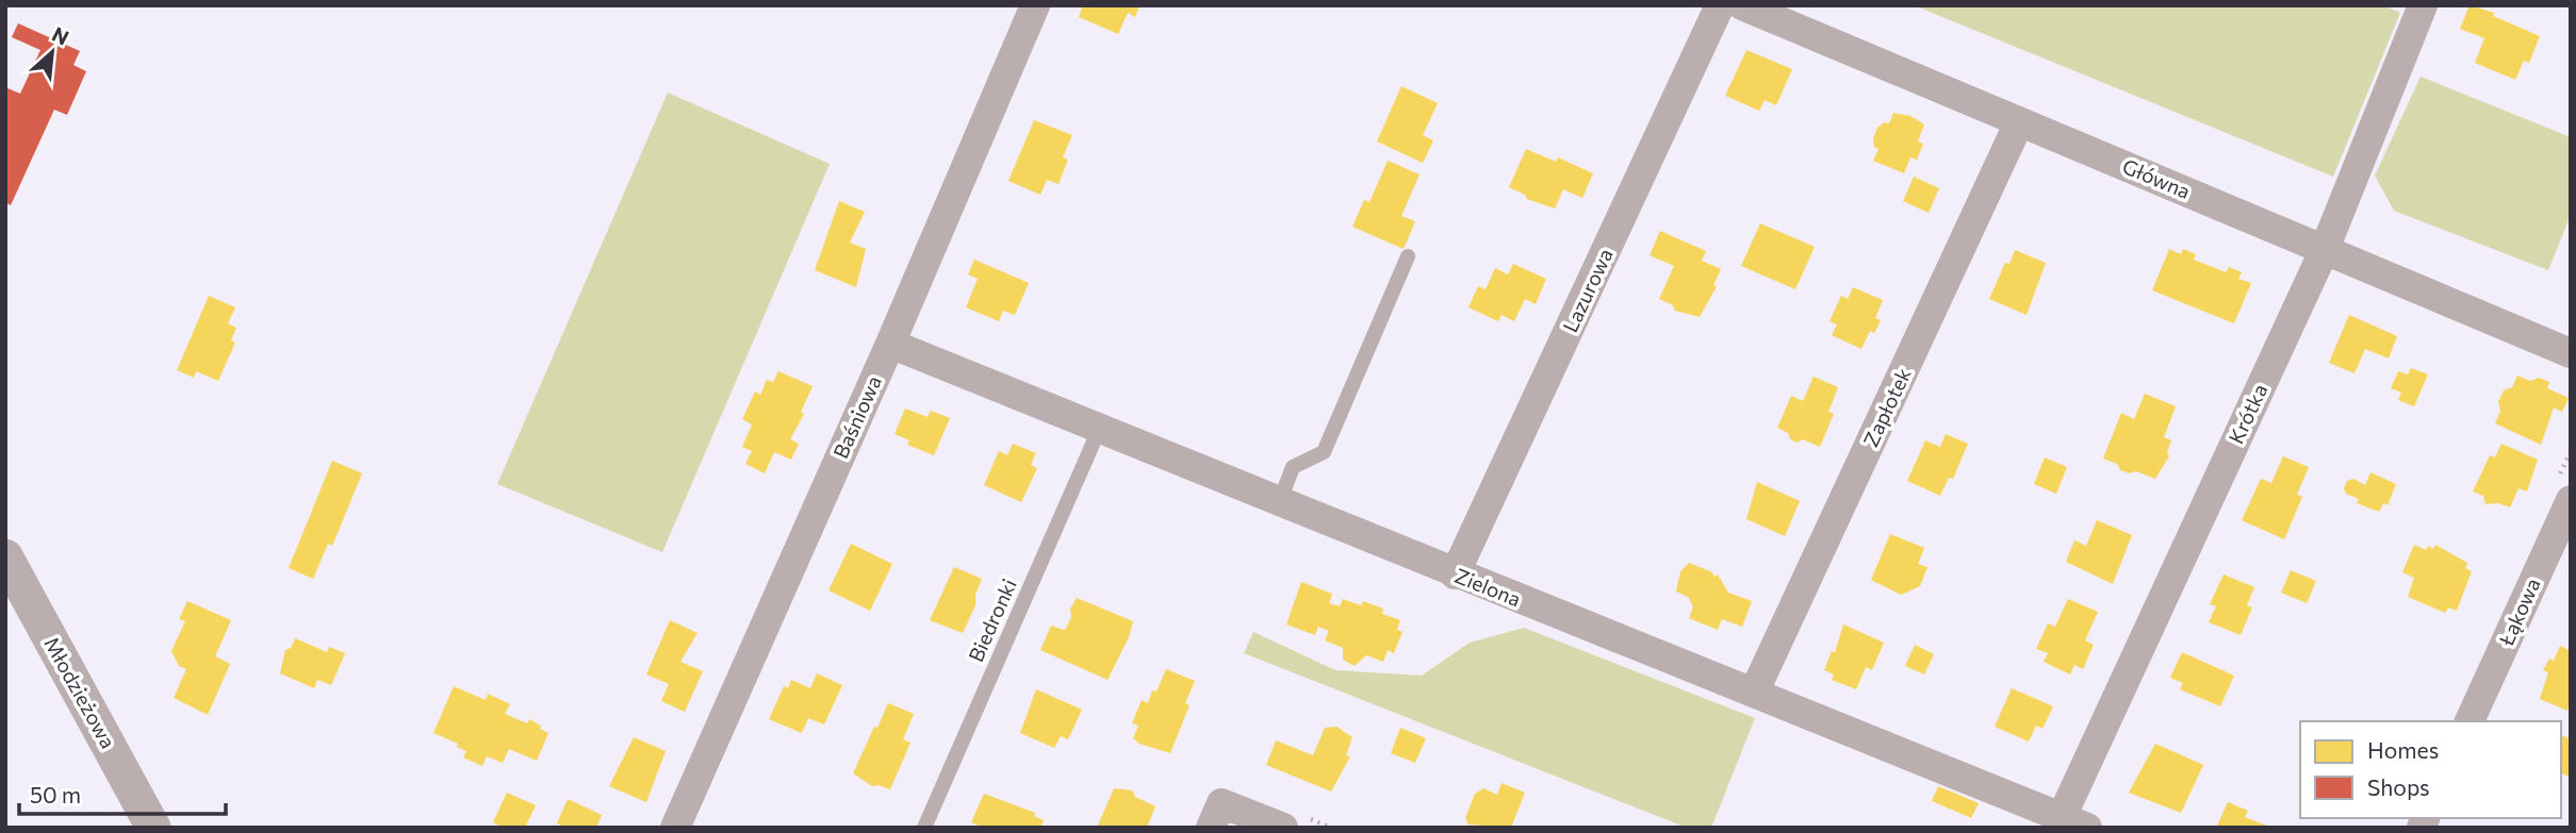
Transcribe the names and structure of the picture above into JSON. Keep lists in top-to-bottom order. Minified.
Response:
{"streets":{"street":["Główna","Lazurowa","Zapłotek","Krótka","Baśniowa","Zielona","Łąkowa","Młodzieżowa"],"lane":["Biedronki"]},"crossings":[["Główna","Zapłotek"],["Główna","Krótka"],["Lazurowa","Zielona"],["Zapłotek","Zielona"],["Krótka","Zielona"],["Baśniowa","Zielona"],["Zielona","Biedronki"]],"legend":["Homes","Shops"],"scale_bar":"50 m","north":"top right"}
